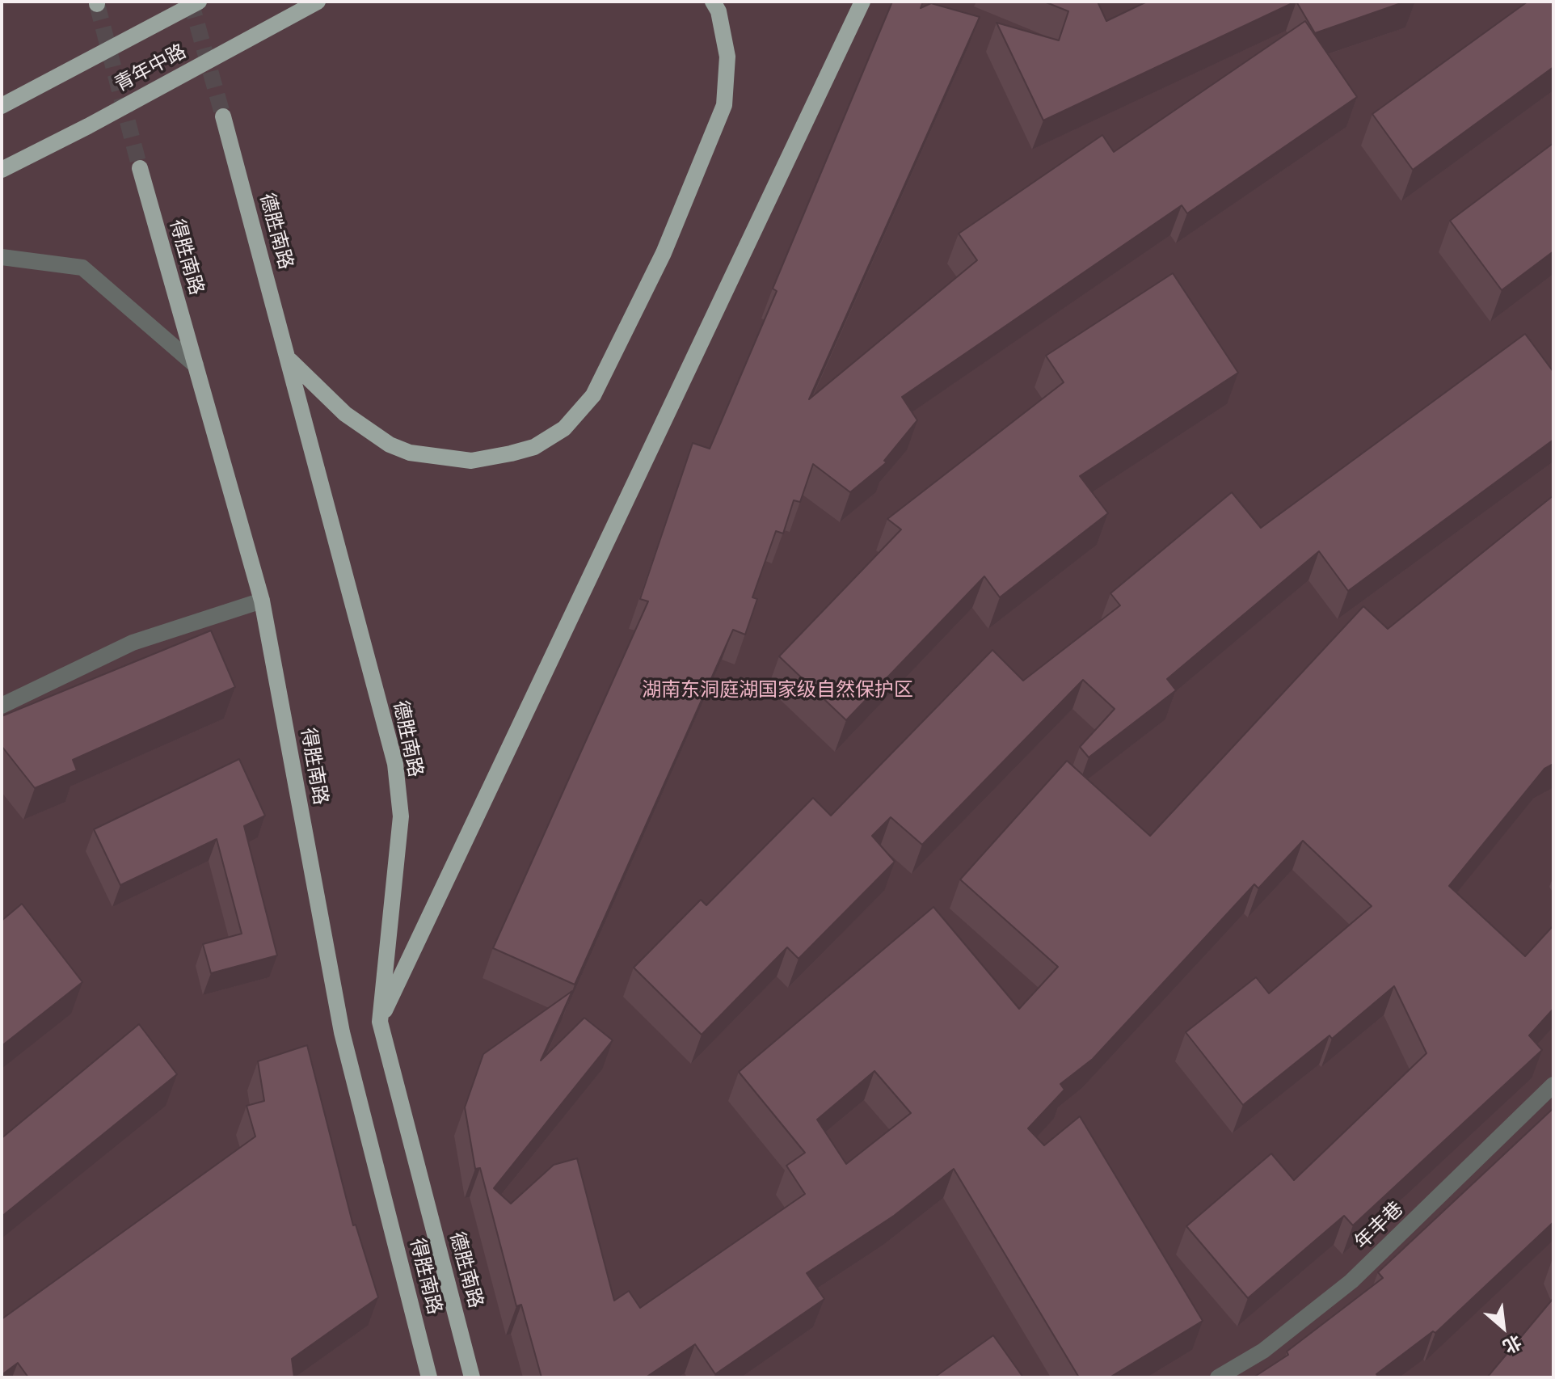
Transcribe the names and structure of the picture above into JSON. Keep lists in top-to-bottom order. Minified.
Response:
{"streets":{"main road":["青年中路","德胜南路","得胜南路"],"street":["年丰巷"]},"parks":["湖南东洞庭湖国家级自然保护区"],"north":"bottom right"}
